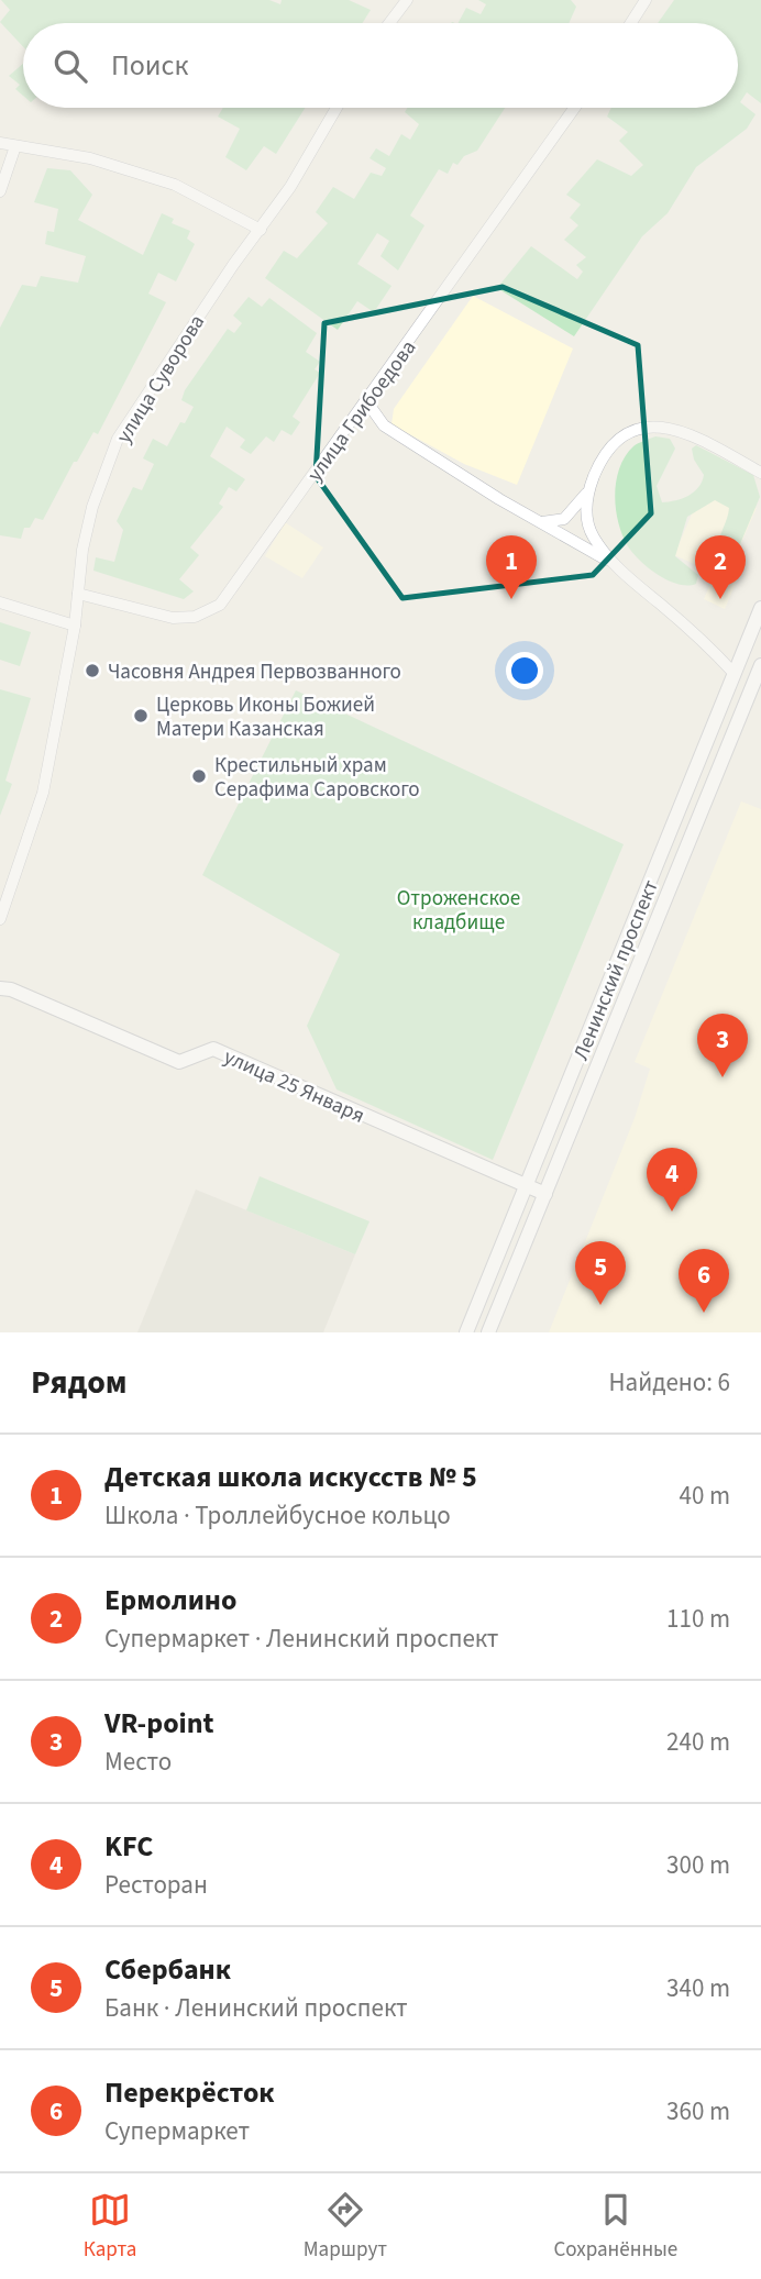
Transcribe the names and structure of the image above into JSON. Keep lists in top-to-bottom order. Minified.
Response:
{"streets":{"main road":["Ленинский проспект","улица 25 Января"],"street":["улица Суворова","улица Грибоедова"]},"crossings":[["улица Суворова","улица Грибоедова"],["Ленинский проспект","улица 25 Января"]],"parks":["Отроженское кладбище"],"places":["Часовня Андрея Первозванного","Церковь Иконы Божией Матери Казанская","Крестильный храм Серафима Саровского"],"page":{"search":"Поиск","pins":["1","2","3","4","5","6"],"heading":["Рядом","Найдено: 6"],"list":[{"mark":"1","name":"Детская школа искусств № 5","note":"Школа · Троллейбусное кольцо","value":"40 m"},{"mark":"2","name":"Ермолино","note":"Супермаркет · Ленинский проспект","value":"110 m"},{"mark":"3","name":"VR-point","note":"Место","value":"240 m"},{"mark":"4","name":"KFC","note":"Ресторан","value":"300 m"},{"mark":"5","name":"Сбербанк","note":"Банк · Ленинский проспект","value":"340 m"},{"mark":"6","name":"Перекрёсток","note":"Супермаркет","value":"360 m"}],"nav":["Карта","Маршрут","Сохранённые"]}}
